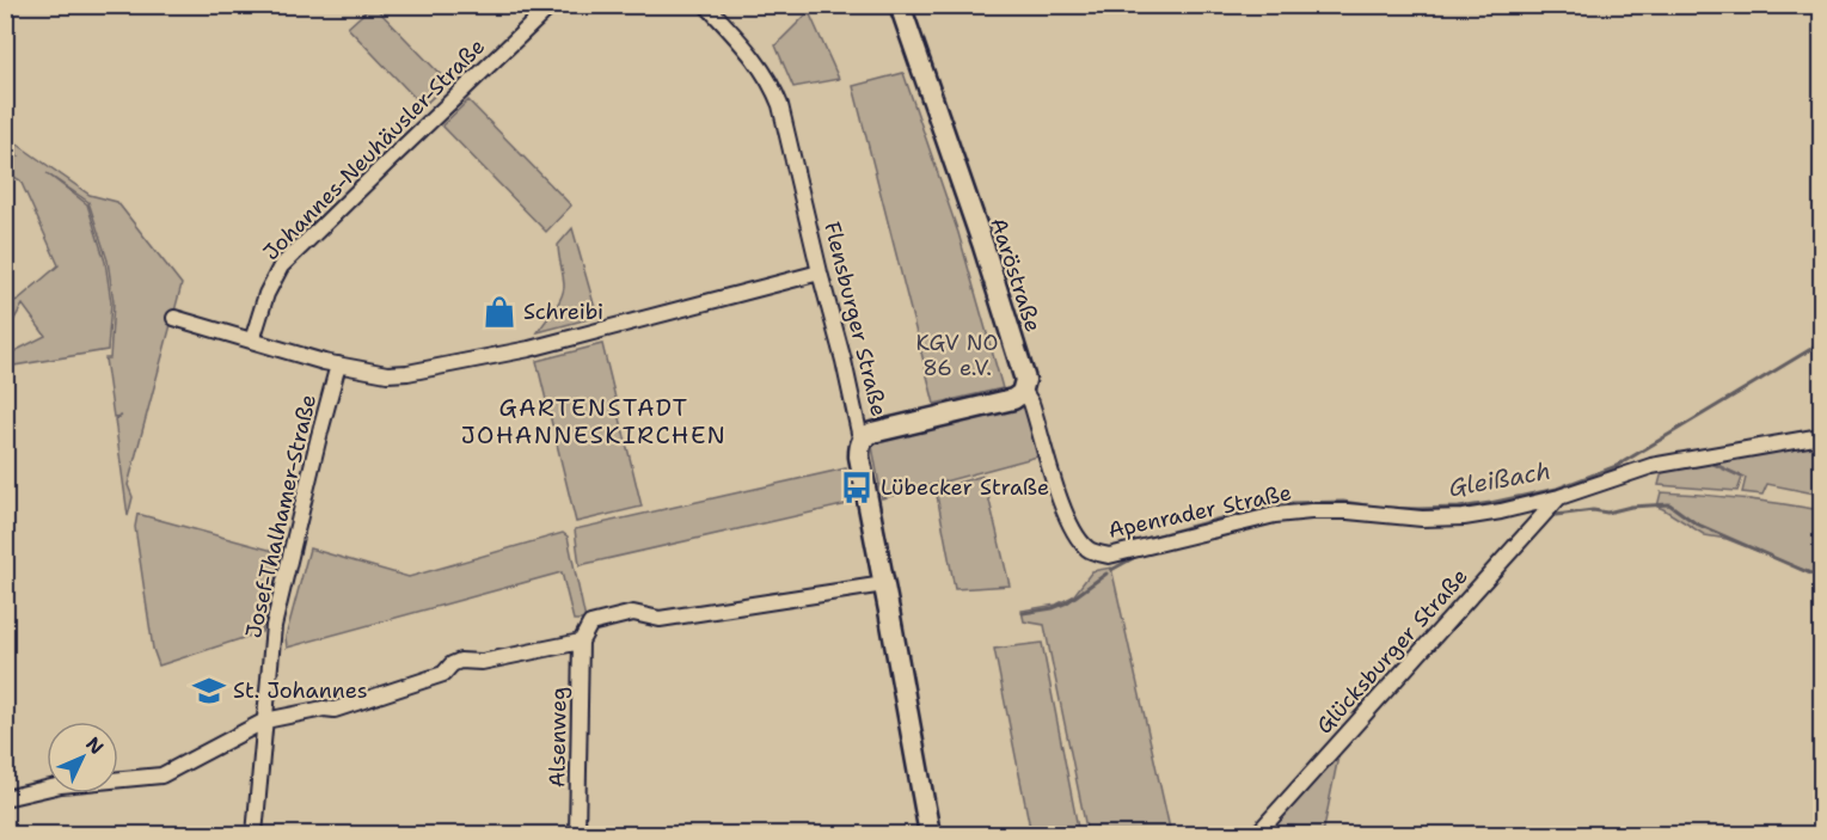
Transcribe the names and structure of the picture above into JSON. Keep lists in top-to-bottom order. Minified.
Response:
{"streets":{"street":["Johannes-Neuhäusler-Straße","Aaröstraße","Flensburger Straße","Apenrader Straße","Josef-Thalhamer-Straße","Glücksburger Straße","Alsenweg"]},"crossings":[["Aaröstraße","Apenrader Straße"],["Apenrader Straße","Glücksburger Straße"]],"districts":["GARTENSTADT JOHANNESKIRCHEN"],"water":["Gleißach"],"parks":["KGV NO 86 e.V."],"places":{"shop":["Schreibi"],"bus stop":["Lübecker Straße"],"school or university":["St. Johannes"]},"north":"top right"}
